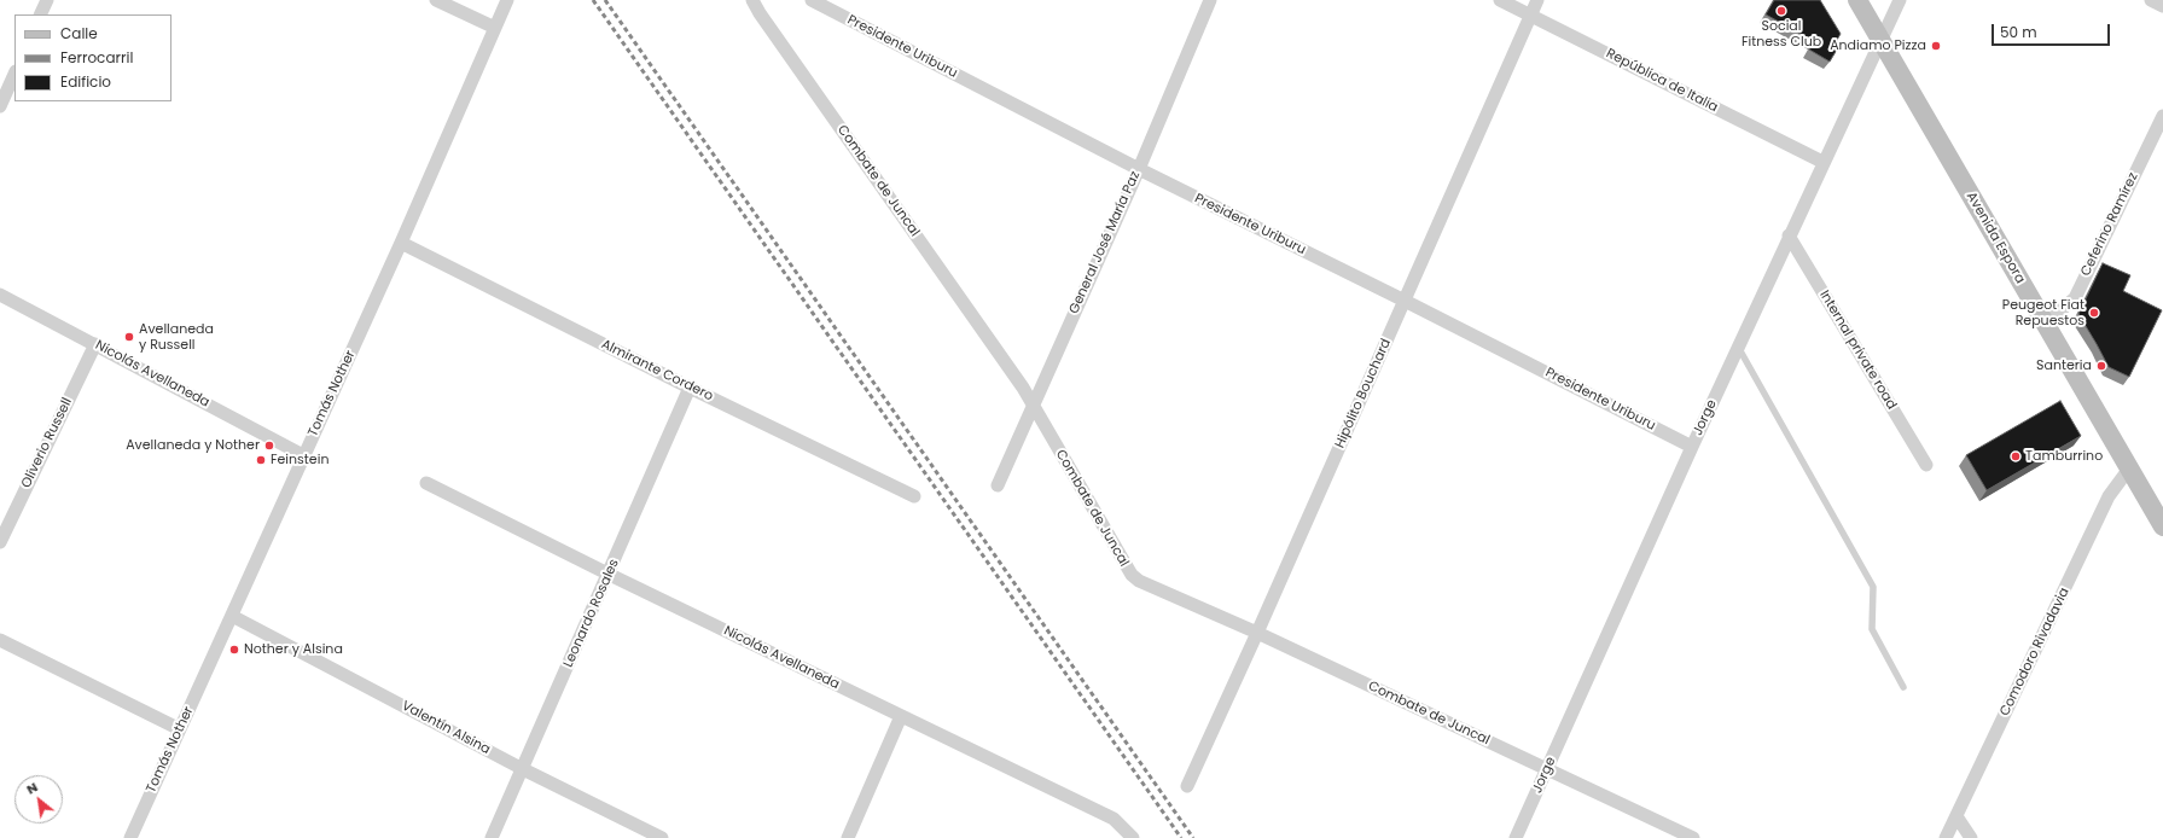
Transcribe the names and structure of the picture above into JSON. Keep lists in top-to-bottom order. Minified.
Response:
{"streets":{"main road":["Avenida Espora"],"street":["Presidente Uriburu","República de Italia","Combate de Juncal","Ceferino Ramírez","General José María Paz","Internal private road","Almirante Cordero","Nicolás Avellaneda","Tomás Nother","Hipólito Bouchard","Jorge","Oliverio Russell","Leonardo Rosales","Comodoro Rivadavia","Valentín Alsina"]},"crossings":[["Presidente Uriburu","General José María Paz"],["Presidente Uriburu","Hipólito Bouchard"],["Presidente Uriburu","Jorge"],["República de Italia","Hipólito Bouchard"],["República de Italia","Jorge"],["Combate de Juncal","General José María Paz"],["Combate de Juncal","Hipólito Bouchard"],["Combate de Juncal","Jorge"],["Ceferino Ramírez","Avenida Espora"],["Avenida Espora","Jorge"],["Avenida Espora","Comodoro Rivadavia"],["Internal private road","Jorge"],["Almirante Cordero","Tomás Nother"],["Almirante Cordero","Leonardo Rosales"],["Nicolás Avellaneda","Tomás Nother"],["Nicolás Avellaneda","Oliverio Russell"],["Nicolás Avellaneda","Leonardo Rosales"],["Tomás Nother","Valentín Alsina"],["Leonardo Rosales","Valentín Alsina"]],"places":["Social Fitness Club","Andiamo Pizza","Peugeot Fiat Repuestos","Avellaneda y Russell","Santeria","Avellaneda y Nother","Tamburrino","Feinstein","Nother y Alsina"],"legend":["Calle","Ferrocarril","Edificio"],"scale_bar":"50 m","north":"top left"}
